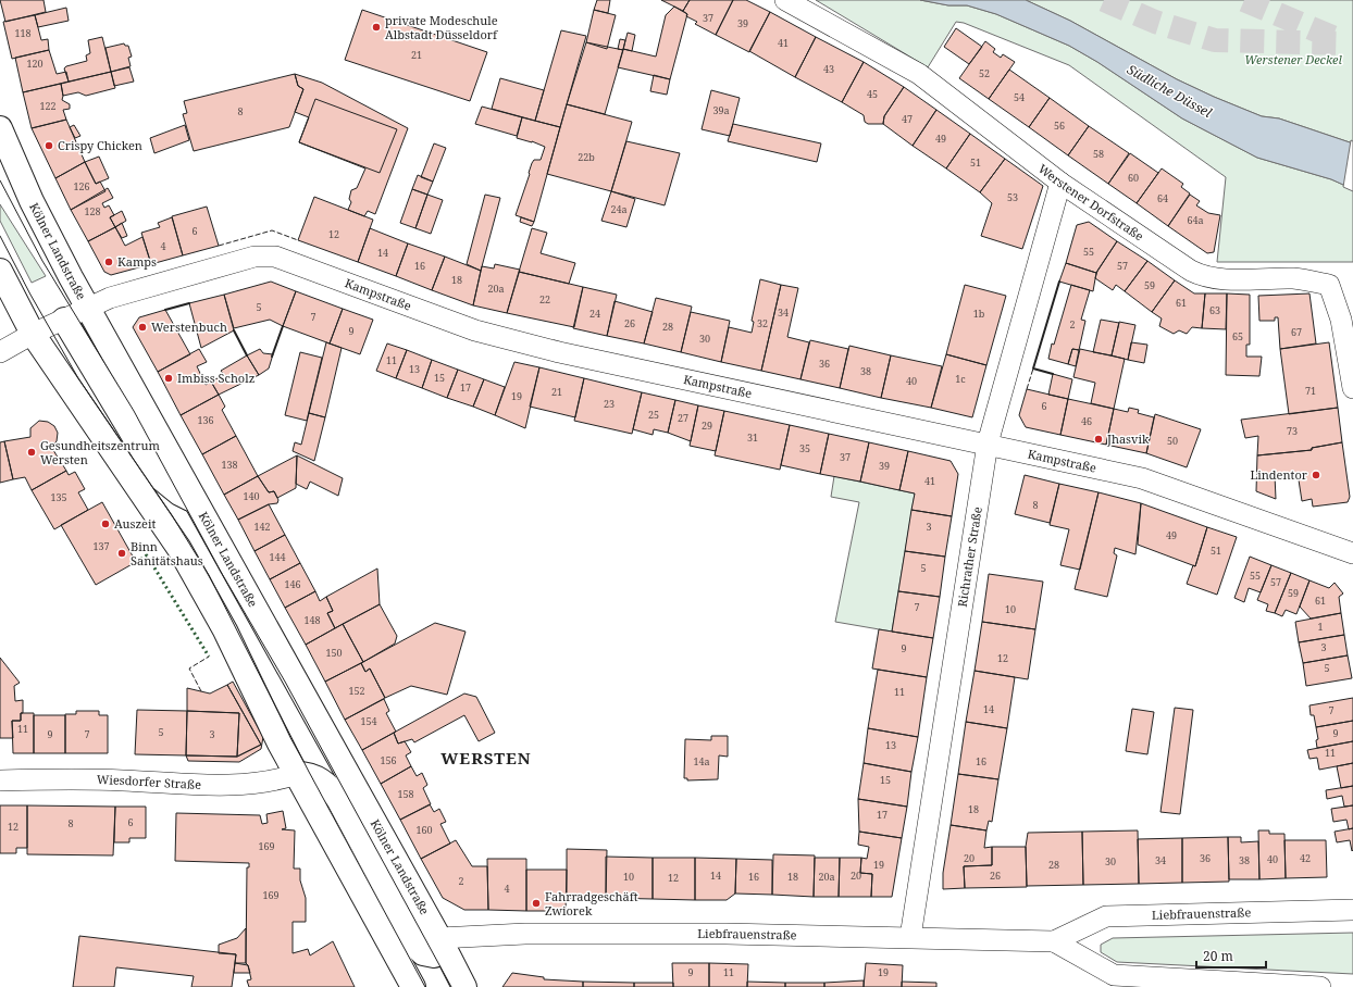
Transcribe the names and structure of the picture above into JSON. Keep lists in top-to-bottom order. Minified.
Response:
{"streets":{"main road":["Kölner Landstraße"],"street":["Werstener Dorfstraße","Kampstraße","Richrather Straße","Wiesdorfer Straße","Liebfrauenstraße"]},"crossings":[["Werstener Dorfstraße","Richrather Straße"],["Kölner Landstraße","Kampstraße"],["Kölner Landstraße","Liebfrauenstraße"],["Kampstraße","Richrather Straße"],["Richrather Straße","Liebfrauenstraße"]],"districts":["WERSTEN"],"water":["Südliche Düssel"],"parks":["Werstener Deckel"],"places":["private Modeschule Albstadt Düsseldorf","Crispy Chicken","Kamps","Werstenbuch","Imbiss Scholz","Jhasvik","Gesundheitszentrum Wersten","Lindentor","Auszeit","Binn Sanitätshaus","Fahrradgeschäft Zwiorek"],"house_numbers":["37","39","118","41","21","120","43","52","45","54","122","39a","8","47","56","49","58","22b","51","60","126","53","64","24a","128","64a","6","12","4","55","14","16","57","18","59","20a","22","61","5","63","34","24","1b","7","26","32","2","28","9","67","65","30","11","36","13","38","15","1c","40","17","71","21","19","23","6","25","27","136","46","29","73","31","50","35","37","138","39","41","140","135","8","142","3","49","137","51","144","5","55","57","146","59","61","7","10","148","1","3","9","150","12","5","152","11","14","7","154","11","5","9","9","7","3","13","11","156","14a","16","15","158","18","17","6","8","12","160","169","20","36","42","40","34","38","30","19","28","14","20","26","10","16","18","20a","12","2","4","169","9","11","19"],"scale_bar":"20 m"}
